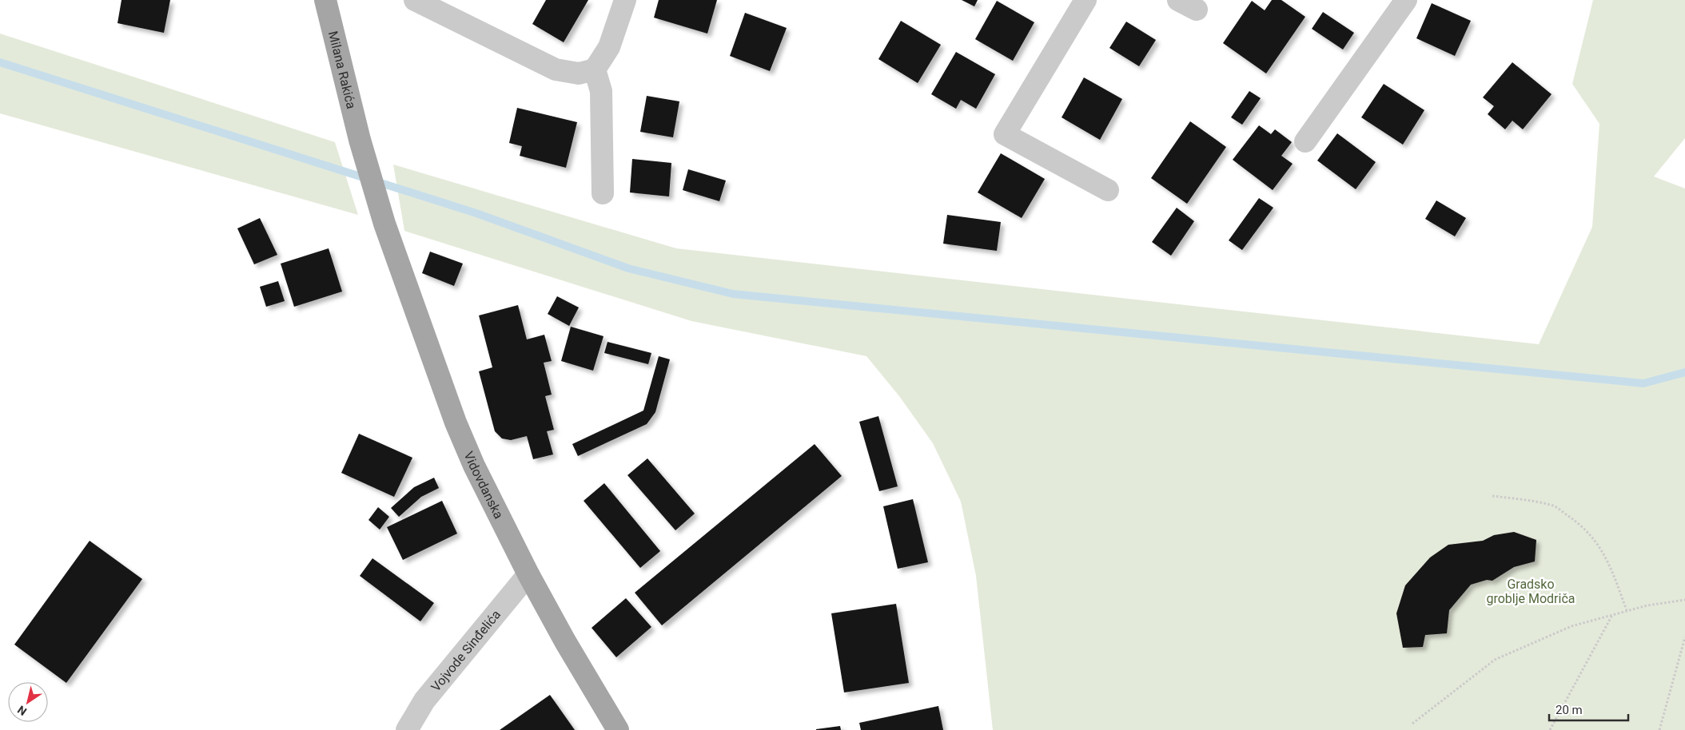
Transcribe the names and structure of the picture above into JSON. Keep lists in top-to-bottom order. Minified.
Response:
{"streets":{"main road":["Milana Rakića","Vidovdanska"],"street":["Vojvode Sinđelića"]},"crossings":[["Milana Rakića","Vidovdanska"],["Vidovdanska","Vojvode Sinđelića"]],"parks":["Gradsko groblje Modriča"],"scale_bar":"20 m","north":"bottom left"}
